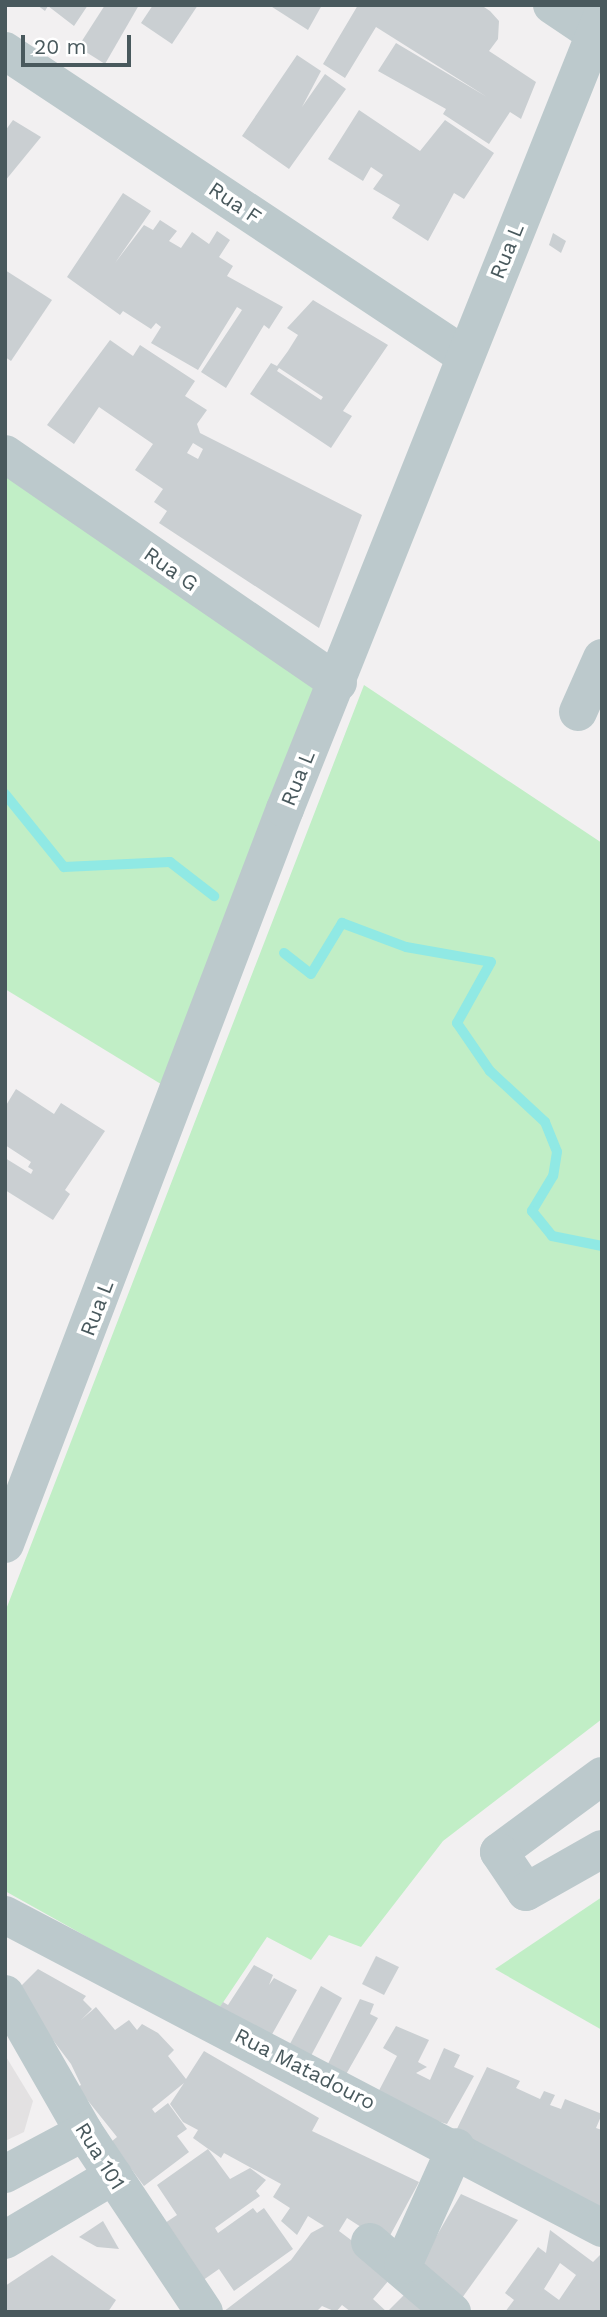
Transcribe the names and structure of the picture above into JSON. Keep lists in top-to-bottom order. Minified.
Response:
{"streets":{"street":["Rua F","Rua L","Rua G","Rua Matadouro","Rua 101"]},"crossings":[["Rua F","Rua L"],["Rua L","Rua G"]],"scale_bar":"20 m"}
